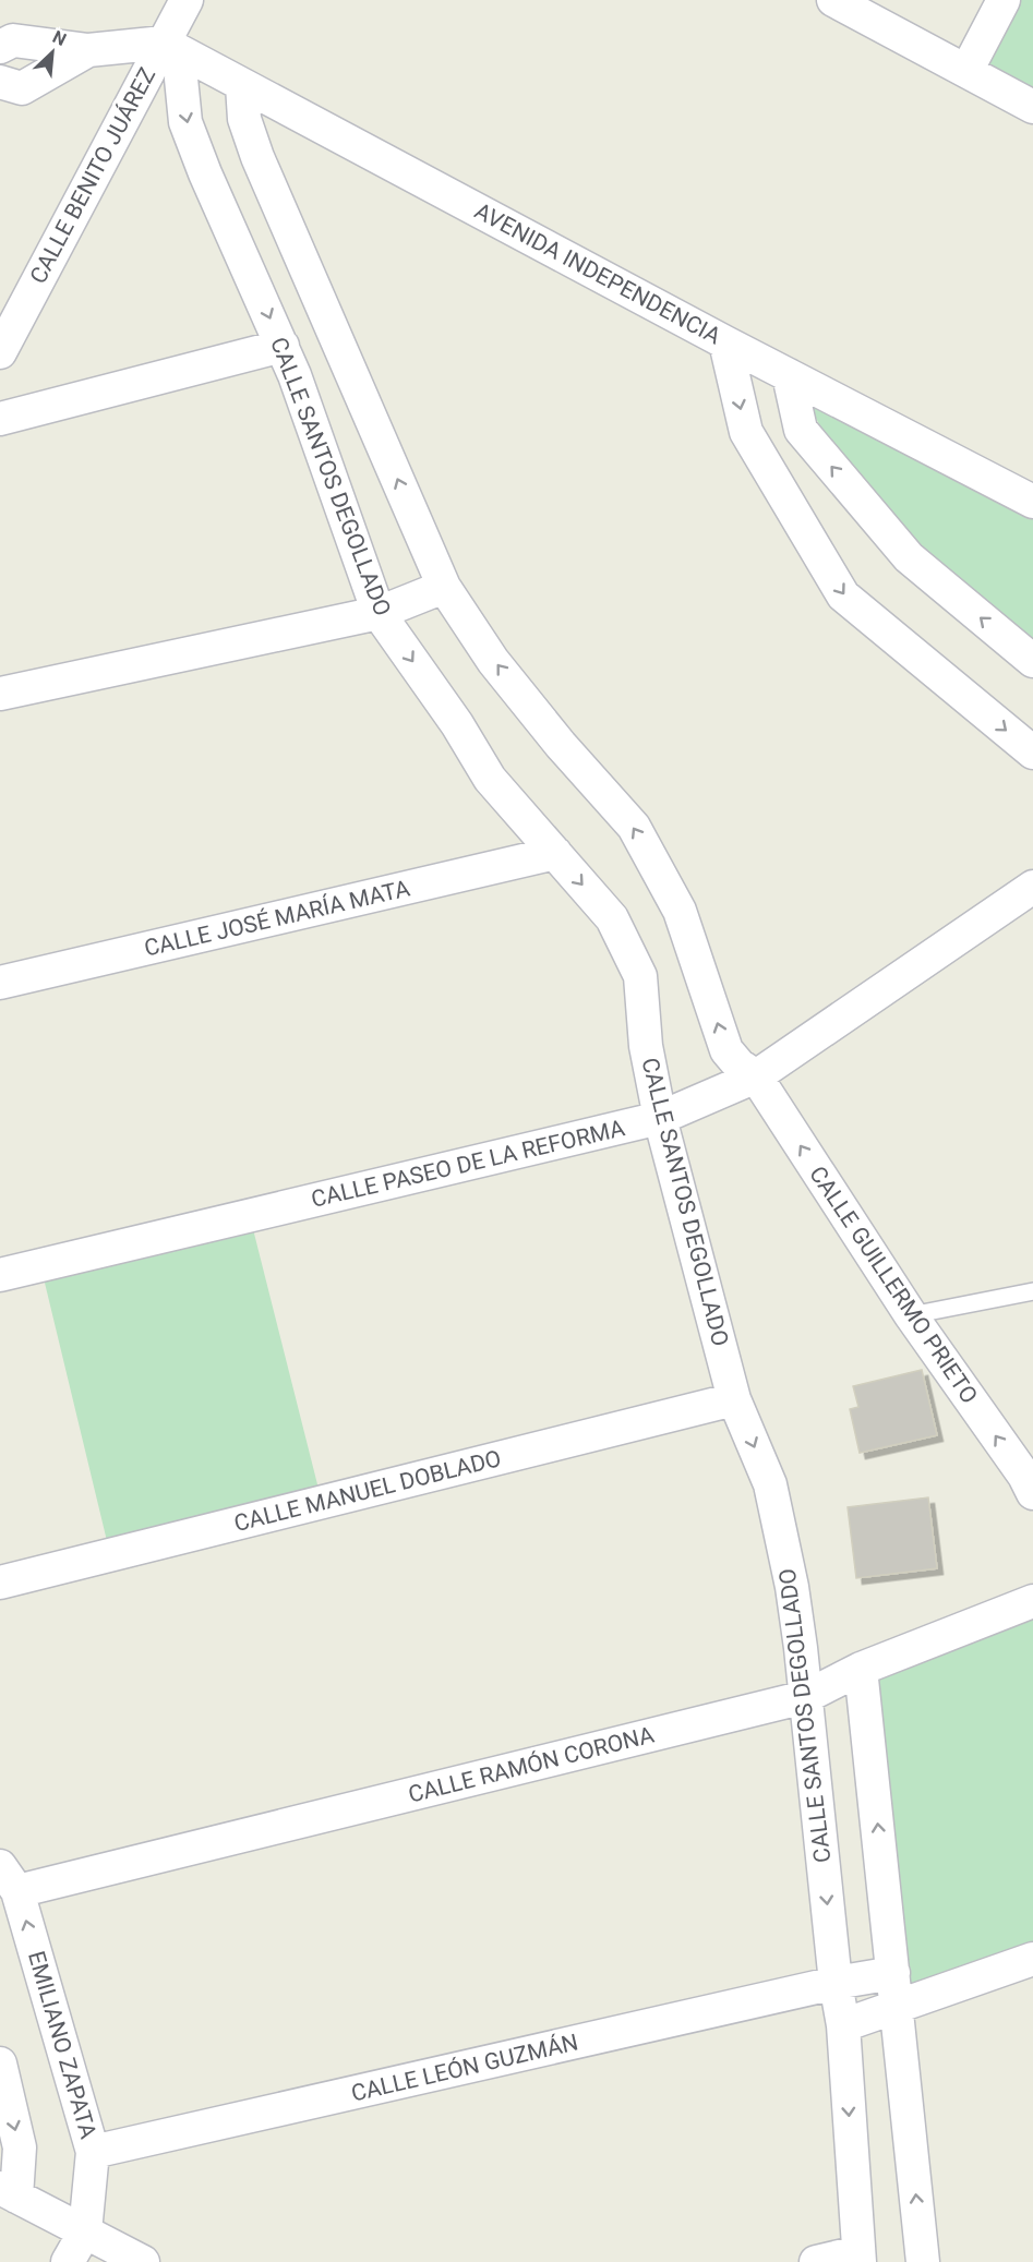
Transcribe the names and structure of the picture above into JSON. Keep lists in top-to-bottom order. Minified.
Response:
{"streets":{"street":["CALLE BENITO JUÁREZ","AVENIDA INDEPENDENCIA","CALLE SANTOS DEGOLLADO","CALLE JOSÉ MARÍA MATA","CALLE PASEO DE LA REFORMA","CALLE GUILLERMO PRIETO","CALLE MANUEL DOBLADO","CALLE RAMÓN CORONA","EMILIANO ZAPATA","CALLE LEÓN GUZMÁN"]},"crossings":[["CALLE BENITO JUÁREZ","AVENIDA INDEPENDENCIA"],["CALLE BENITO JUÁREZ","CALLE SANTOS DEGOLLADO"],["AVENIDA INDEPENDENCIA","CALLE SANTOS DEGOLLADO"],["CALLE SANTOS DEGOLLADO","CALLE JOSÉ MARÍA MATA"],["CALLE SANTOS DEGOLLADO","CALLE PASEO DE LA REFORMA"],["CALLE SANTOS DEGOLLADO","CALLE MANUEL DOBLADO"],["CALLE SANTOS DEGOLLADO","CALLE RAMÓN CORONA"],["CALLE SANTOS DEGOLLADO","CALLE LEÓN GUZMÁN"],["CALLE PASEO DE LA REFORMA","CALLE GUILLERMO PRIETO"],["CALLE RAMÓN CORONA","EMILIANO ZAPATA"],["EMILIANO ZAPATA","CALLE LEÓN GUZMÁN"]],"one_way":["CALLE GUILLERMO PRIETO"],"north":"top right"}
